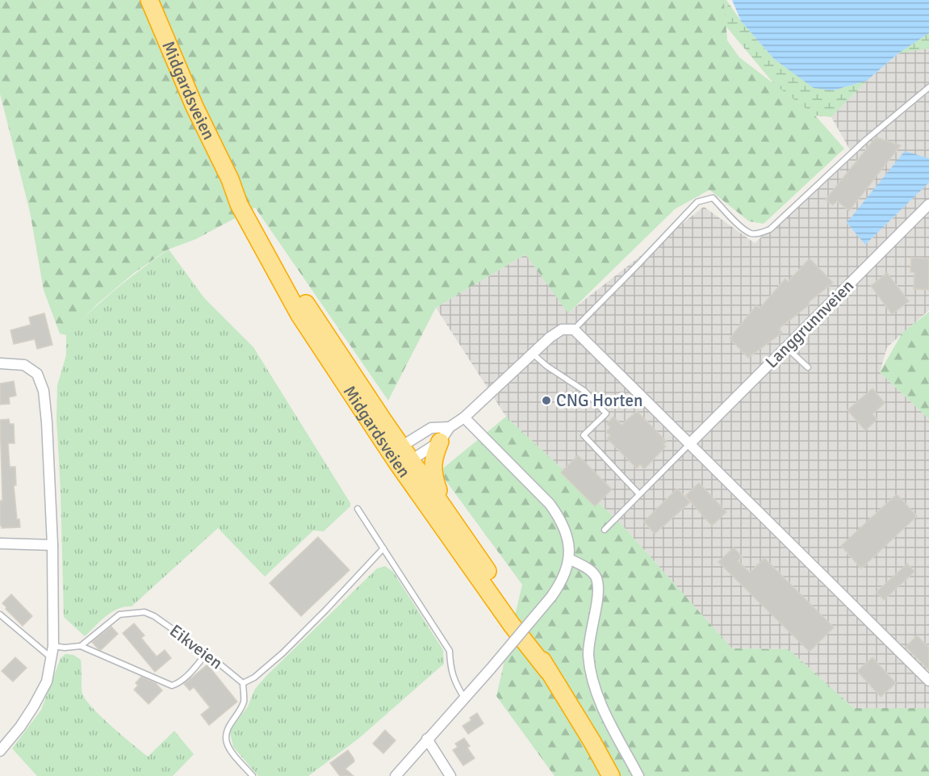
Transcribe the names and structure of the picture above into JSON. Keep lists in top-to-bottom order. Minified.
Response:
{"streets":{"highway":["Midgardsveien"],"street":["Langgrunnveien"],"lane":["Eikveien"]},"places":["CNG Horten"]}
